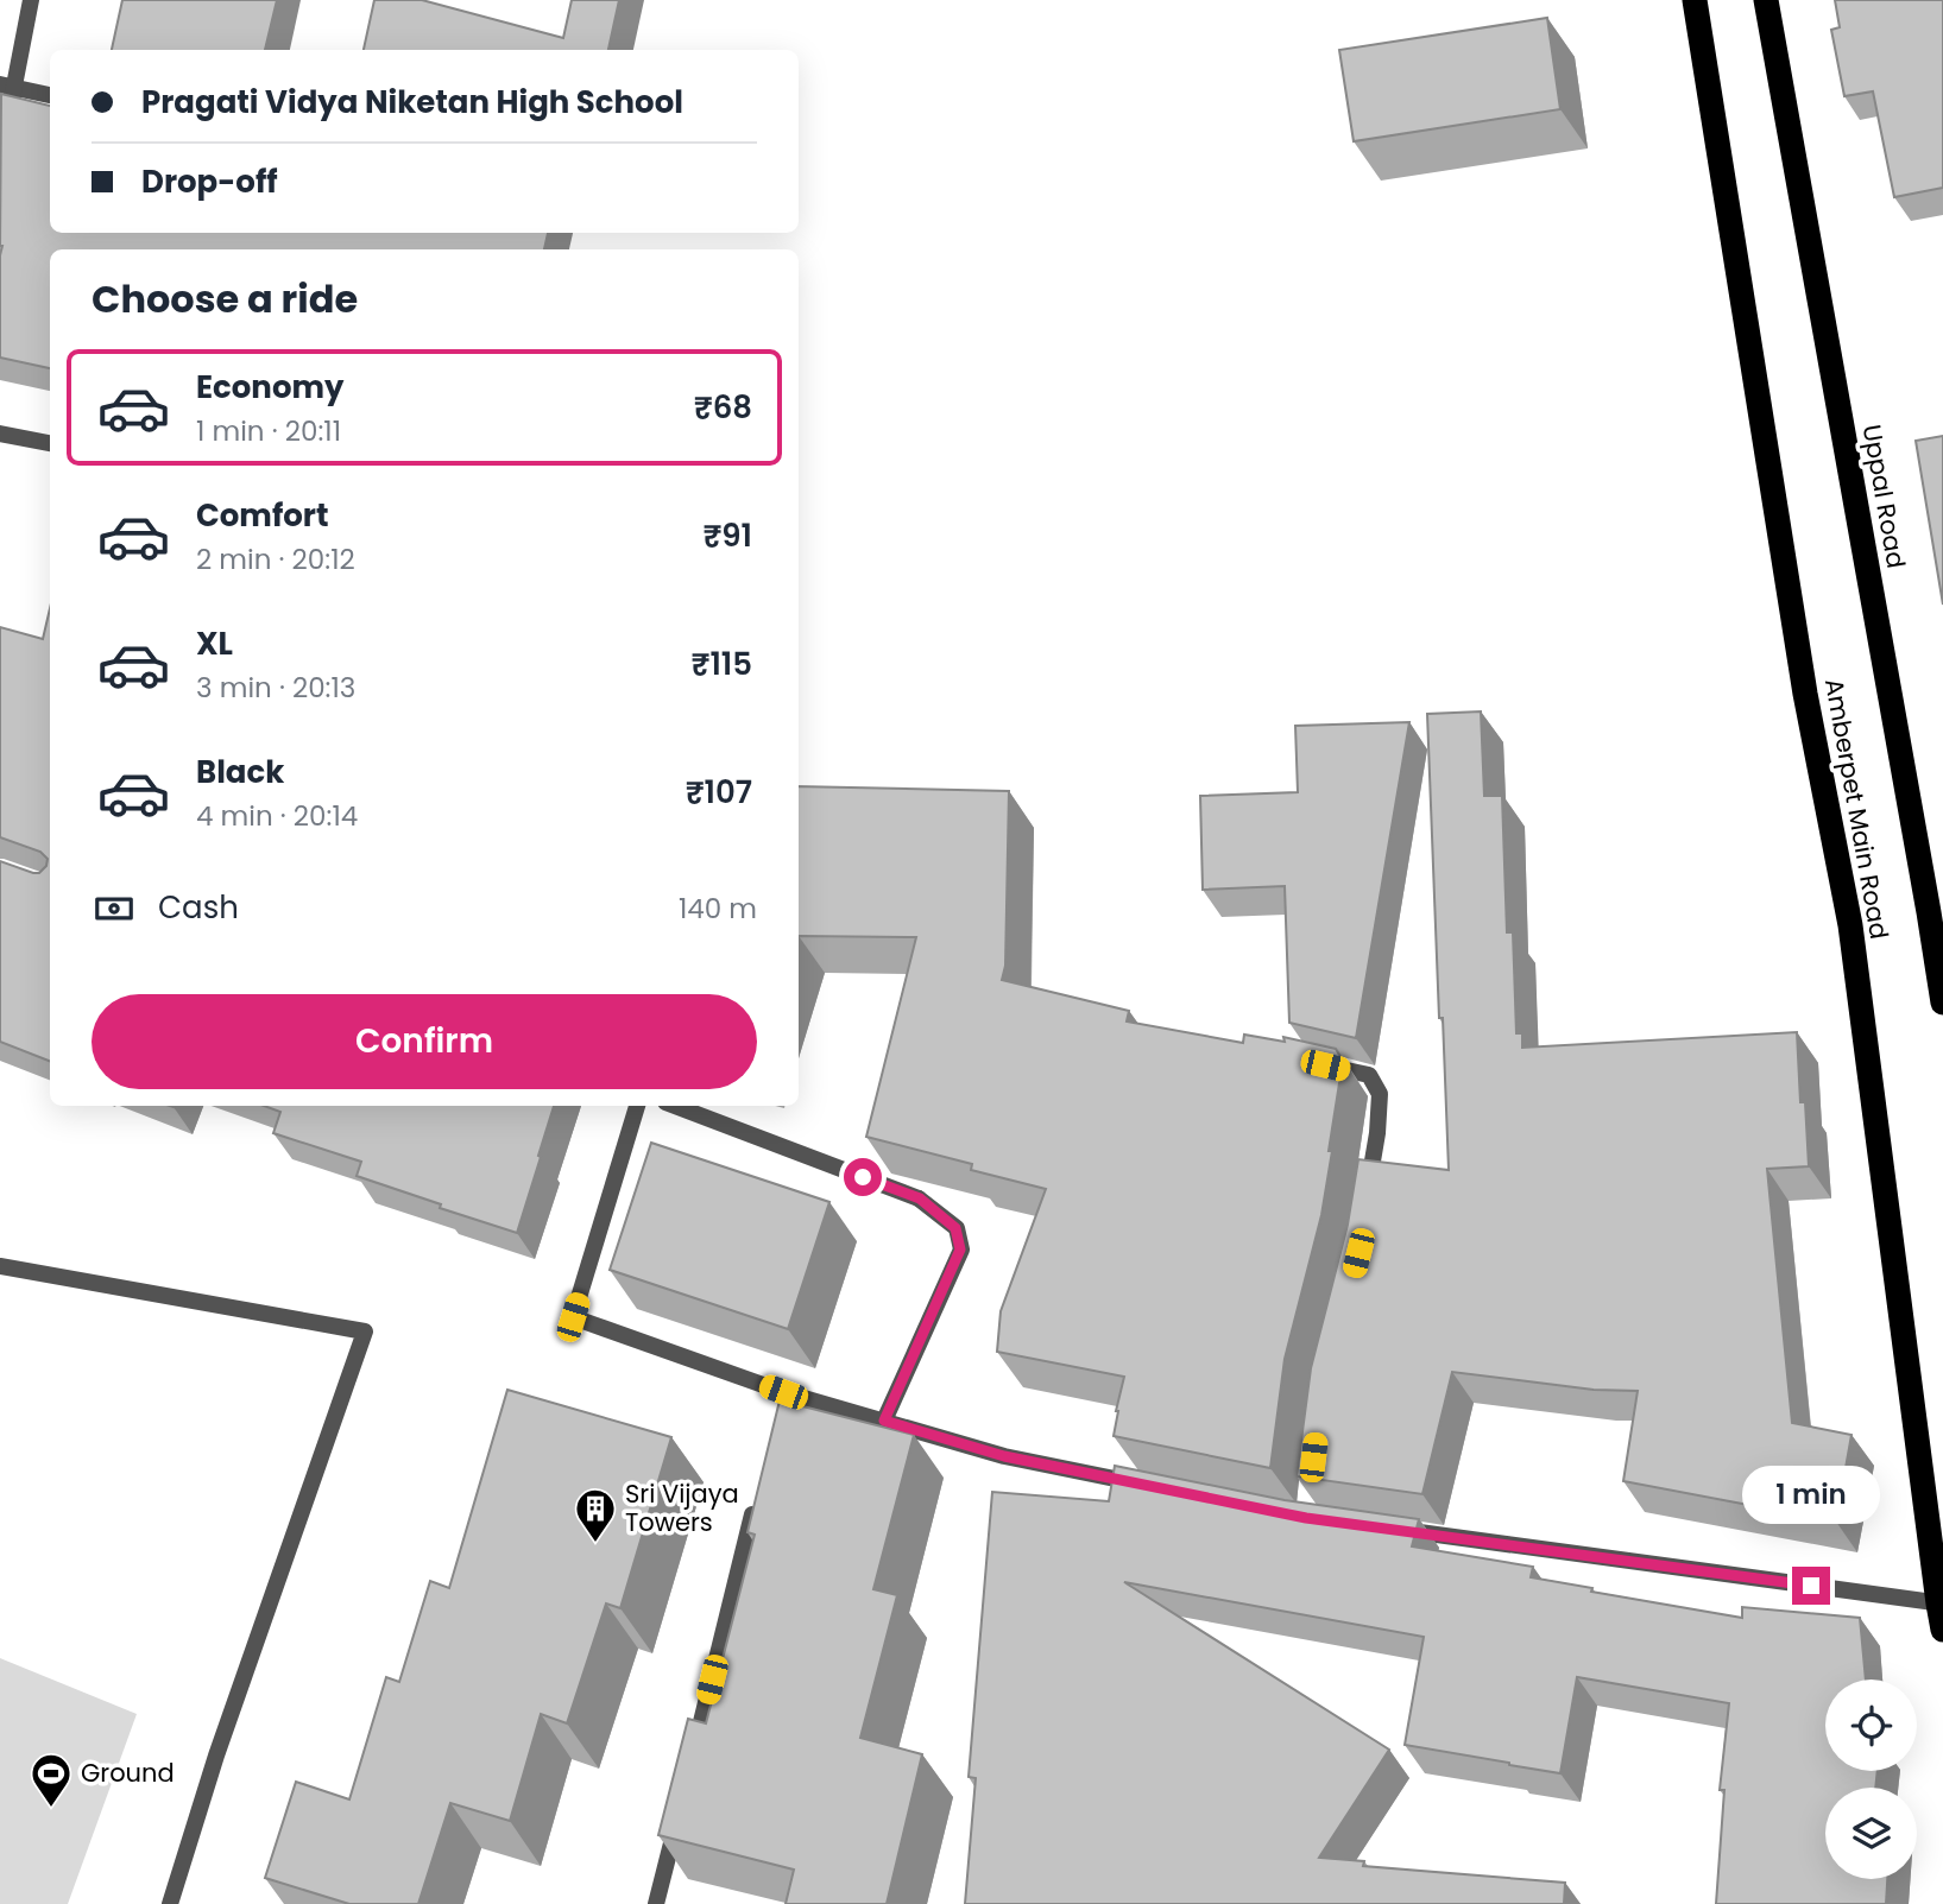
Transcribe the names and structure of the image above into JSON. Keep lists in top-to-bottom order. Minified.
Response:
{"streets":{"highway":["Uppal Road","Amberpet Main Road"]},"places":{"building":["Sri Vijaya Towers"],"sports":["Ground"]},"page":{"banner":["Pragati Vidya Niketan High School","Drop-off"],"heading":"Choose a ride","list":[{"name":"Economy","note":"1 min · 20:11","value":"₹68"},{"name":"Comfort","note":"2 min · 20:12","value":"₹91"},{"name":"XL","note":"3 min · 20:13","value":"₹115"},{"name":"Black","note":"4 min · 20:14","value":"₹107"}],"pay":["Cash","140 m"],"buttons":"Confirm","bubble":"1 min"}}
